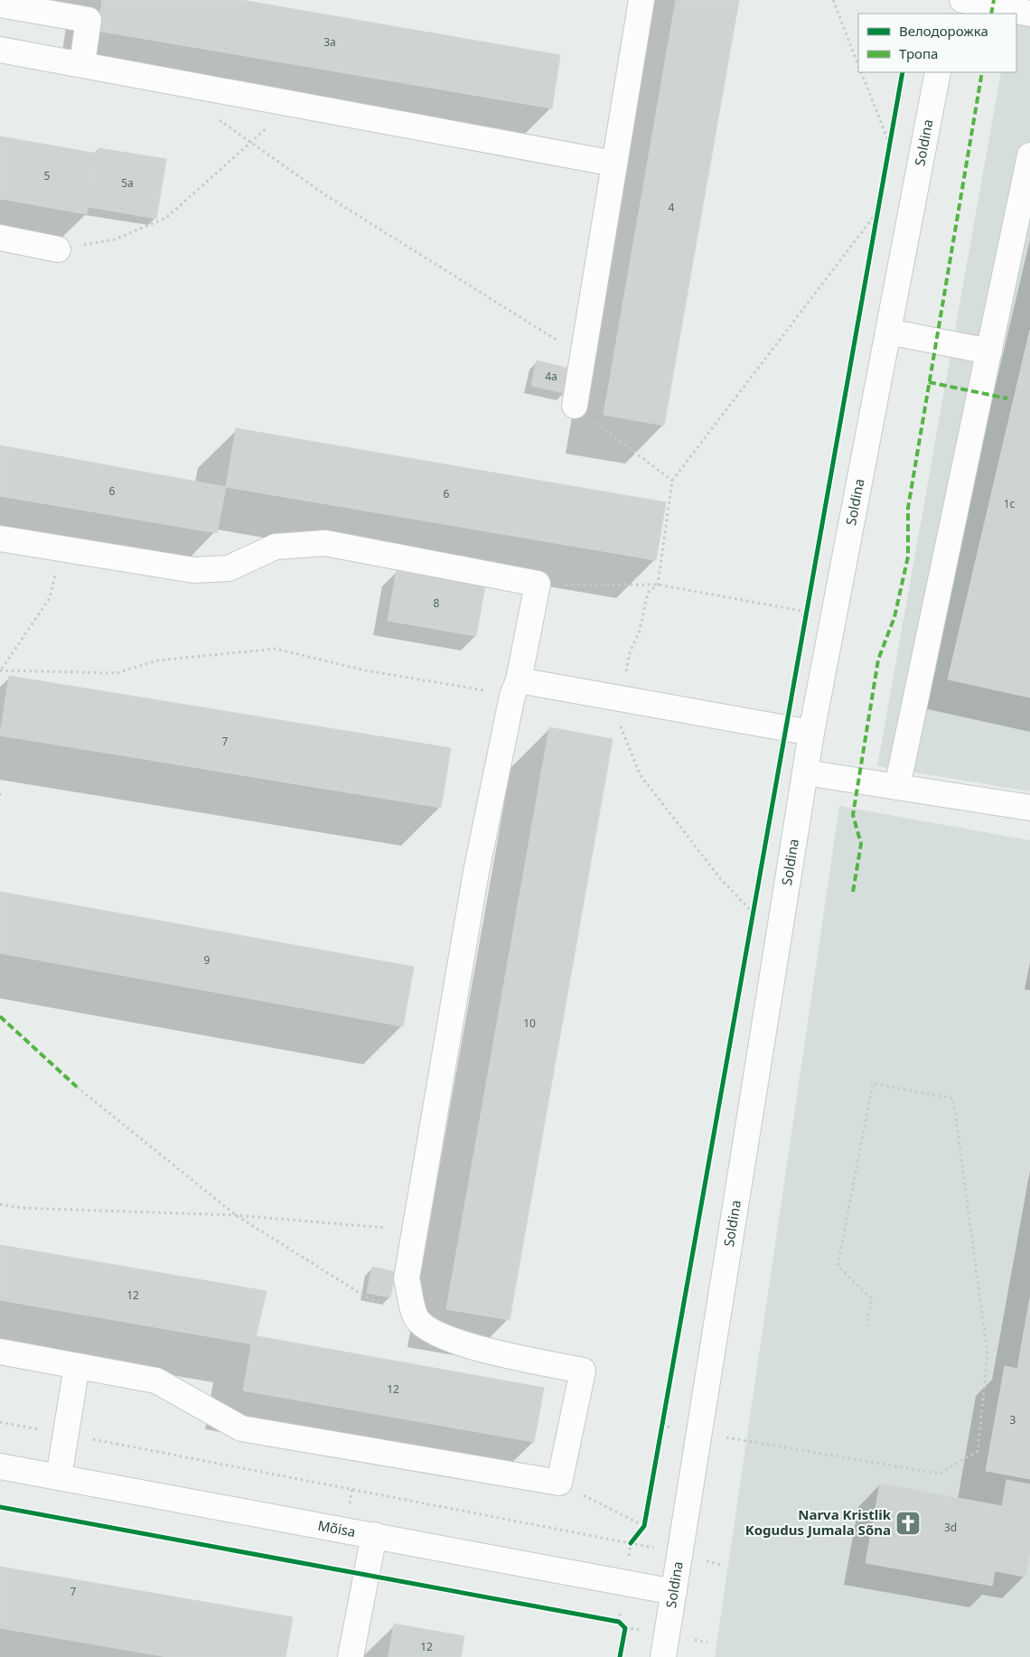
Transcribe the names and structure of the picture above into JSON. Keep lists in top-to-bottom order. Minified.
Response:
{"streets":{"street":["Soldina","Mõisa"]},"crossings":[["Soldina","Mõisa"]],"places":{"church":["Narva Kristlik Kogudus Jumala Sõna"]},"house_numbers":["3a","5","5a","4","4a","6","6","1c","8","7","9","10","12","12","3","3d","7","12"],"legend":["Велодорожка","Тропа"]}
